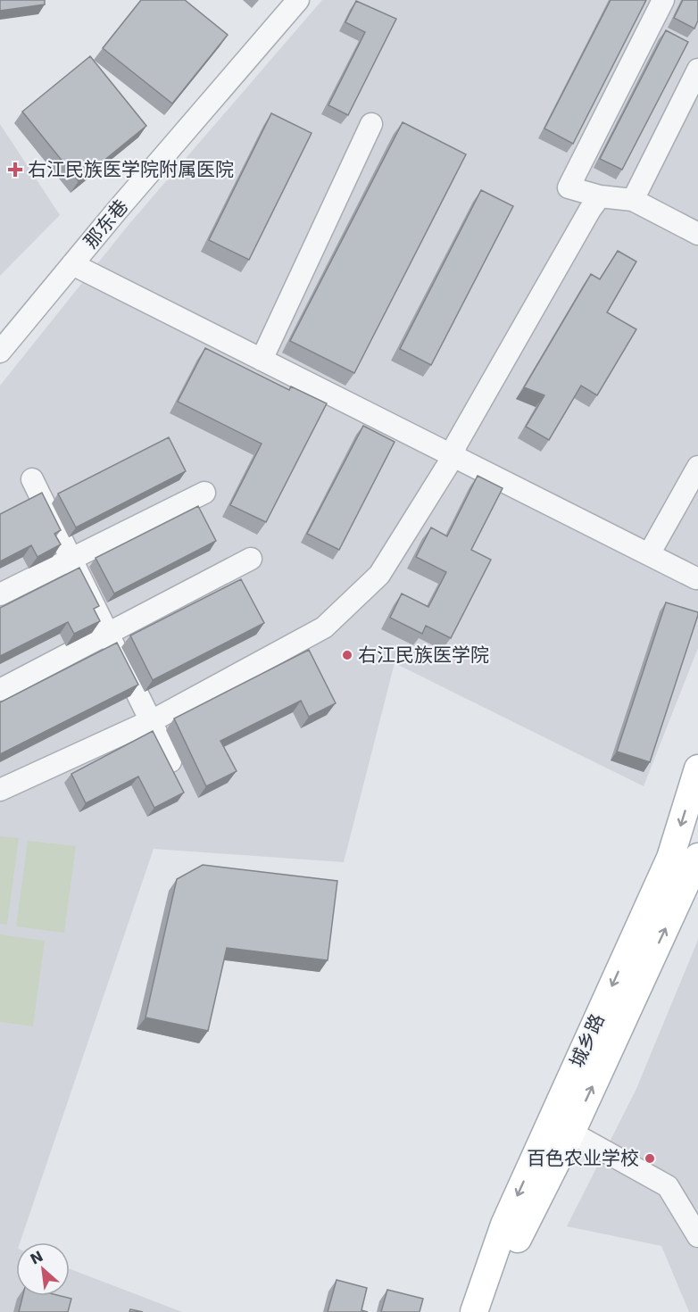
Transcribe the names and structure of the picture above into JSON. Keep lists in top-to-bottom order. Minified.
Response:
{"streets":{"main road":["城乡路"],"street":["那东巷"]},"places":{"health":["右江民族医学院附属医院"],"other":["右江民族医学院","百色农业学校"]},"north":"top left"}
